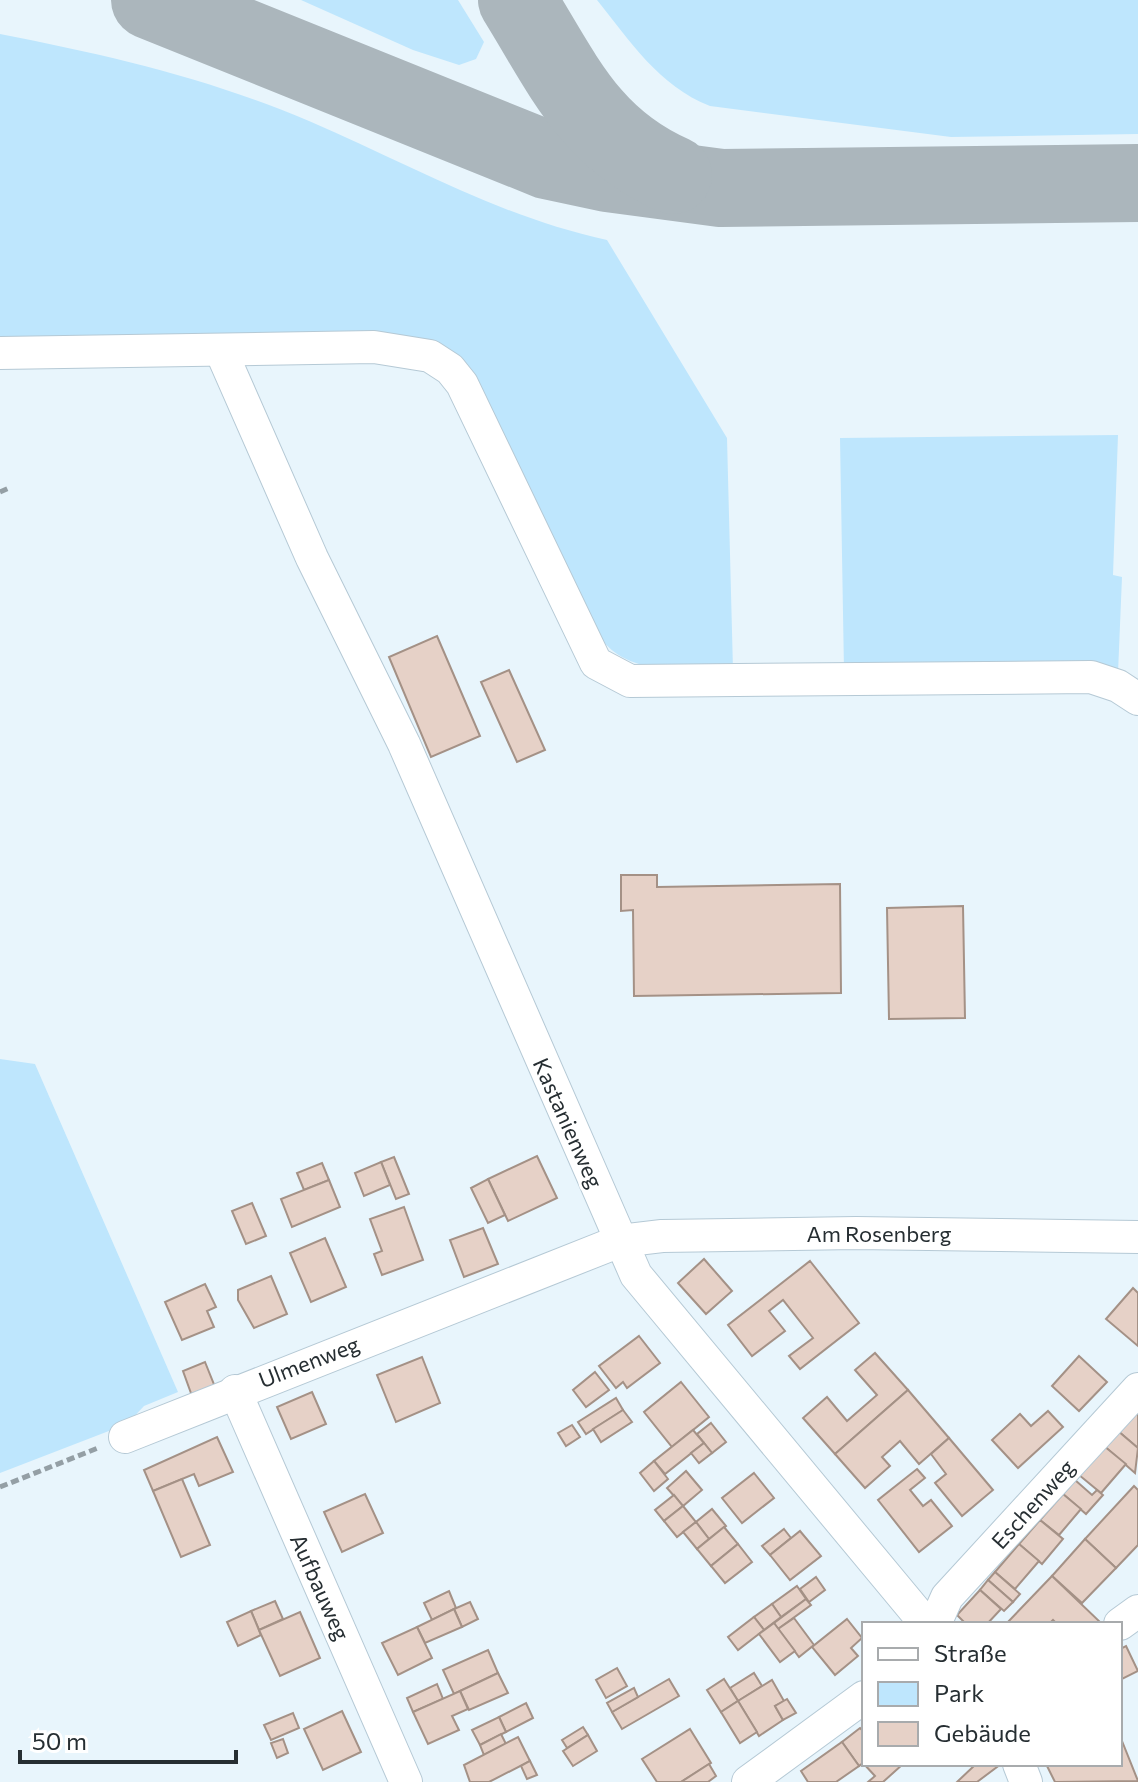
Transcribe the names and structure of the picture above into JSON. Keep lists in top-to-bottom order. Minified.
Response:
{"streets":{"street":["Kastanienweg","Am Rosenberg","Ulmenweg","Eschenweg","Aufbauweg"]},"crossings":[["Kastanienweg","Am Rosenberg"],["Kastanienweg","Ulmenweg"],["Am Rosenberg","Ulmenweg"],["Ulmenweg","Aufbauweg"]],"legend":["Straße","Park","Gebäude"],"scale_bar":"50 m"}
